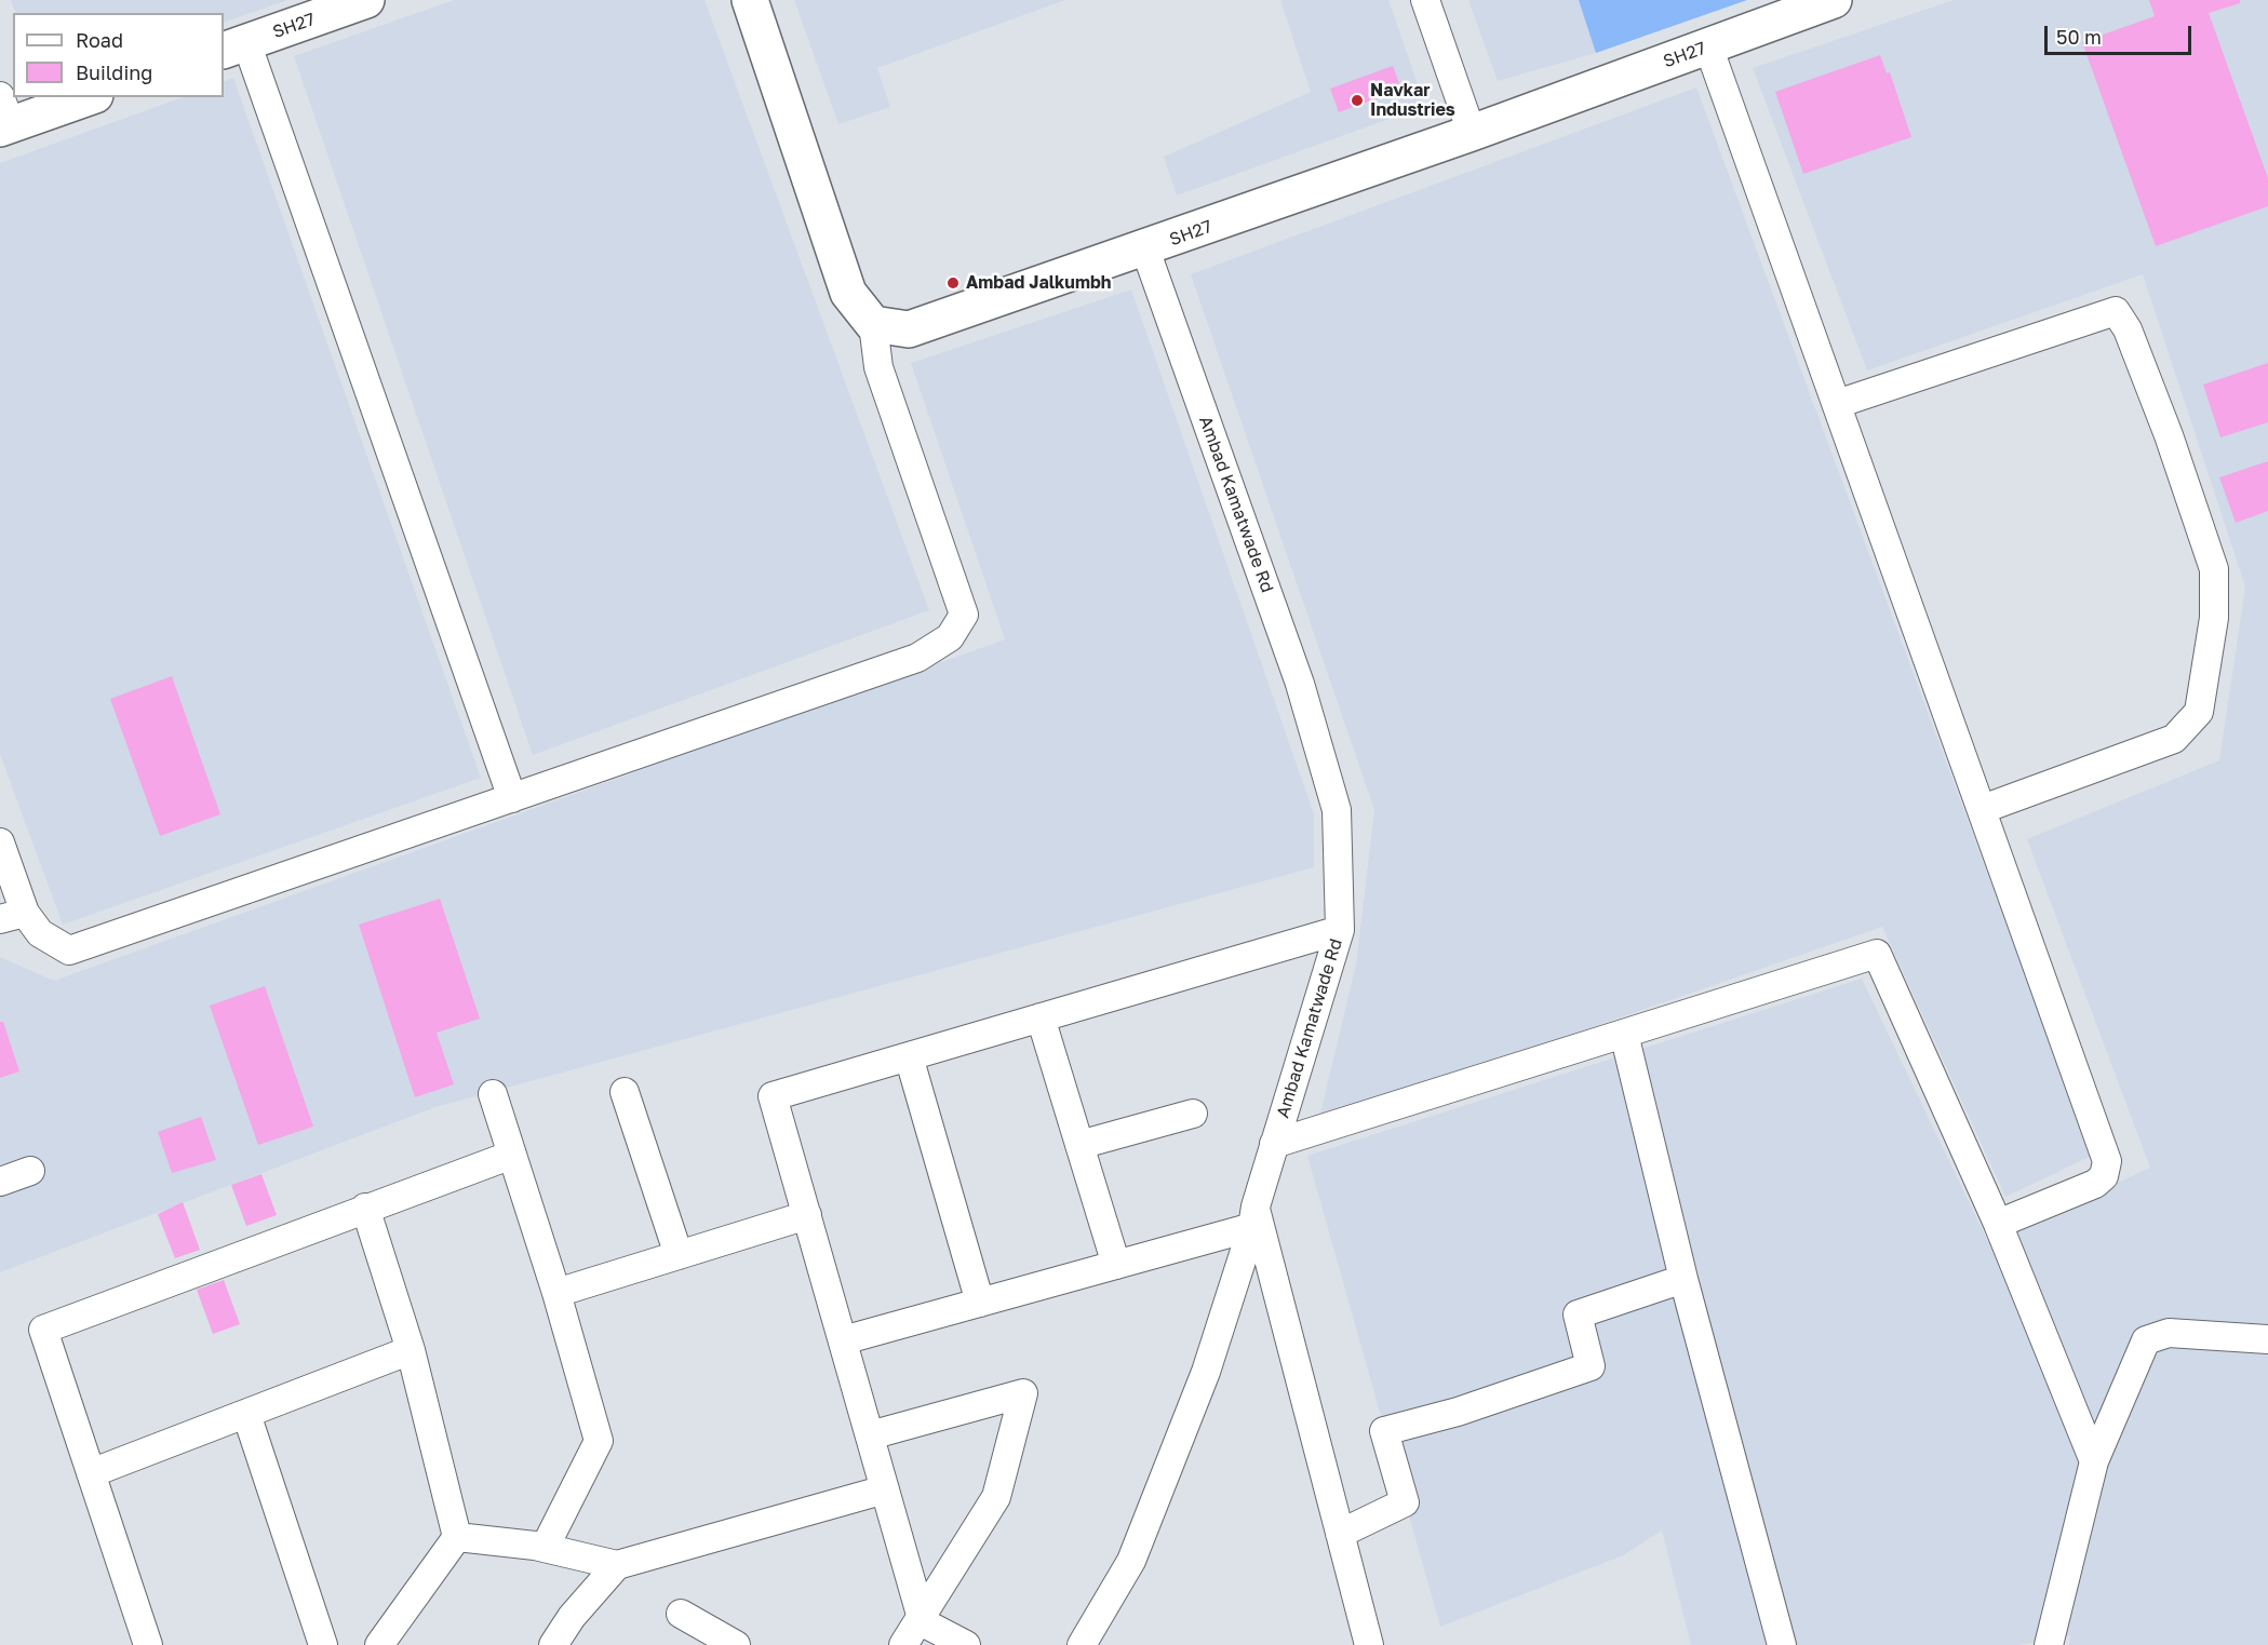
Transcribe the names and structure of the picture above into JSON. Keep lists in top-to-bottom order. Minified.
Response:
{"streets":{"main road":["SH27"],"street":["Ambad Kamatwade Rd"]},"crossings":[["SH27","Ambad Kamatwade Rd"]],"places":["Navkar Industries","Ambad Jalkumbh"],"legend":["Road","Building"],"scale_bar":"50 m"}
